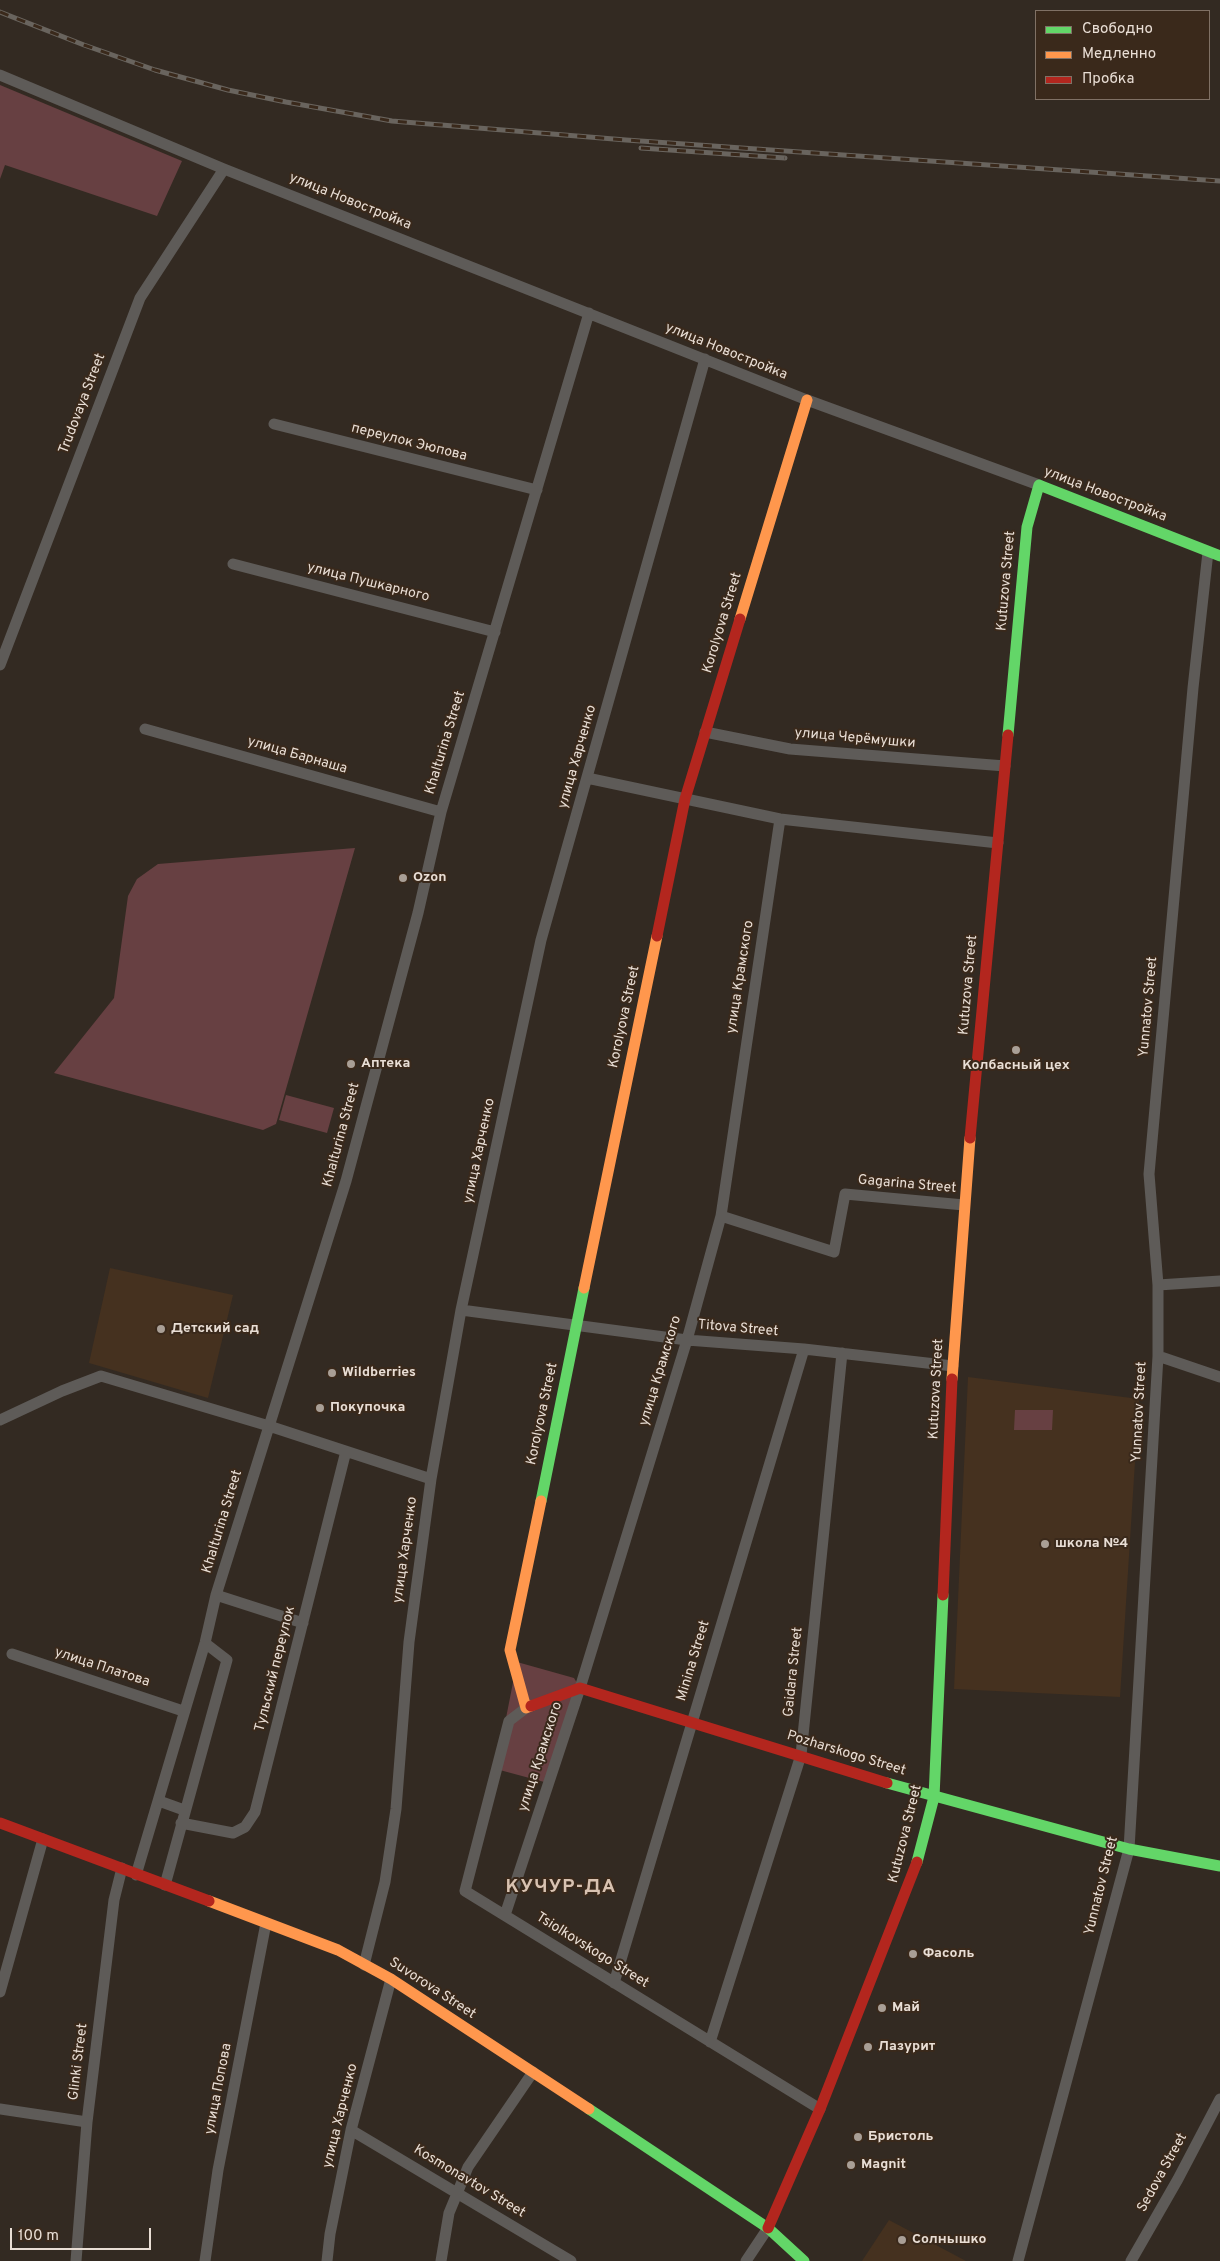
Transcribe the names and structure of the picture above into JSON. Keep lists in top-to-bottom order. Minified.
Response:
{"streets":{"main road":["улица Новостройка","Kutuzova Street","Korolyova Street","Pozharskogo Street","Suvorova Street"],"street":["Trudovaya Street","переулок Эюпова","улица Пушкарного","улица Черёмушки","Khalturina Street","улица Барнаша","улица Харченко","улица Крамского","Yunnatov Street","Gagarina Street","Titova Street","Minina Street","улица Платова","Тульский переулок","Gaidara Street","Tsiolkovskogo Street","Glinki Street","улица Попова","Sedova Street","Kosmonavtov Street"]},"crossings":[["улица Новостройка","Trudovaya Street"],["улица Новостройка","Kutuzova Street"],["улица Новостройка","Korolyova Street"],["улица Новостройка","Khalturina Street"],["улица Новостройка","улица Харченко"],["улица Новостройка","Yunnatov Street"],["переулок Эюпова","Khalturina Street"],["Kutuzova Street","улица Черёмушки"],["Kutuzova Street","Gagarina Street"],["Kutuzova Street","Titova Street"],["Kutuzova Street","Pozharskogo Street"],["Kutuzova Street","Tsiolkovskogo Street"],["Kutuzova Street","Suvorova Street"],["улица Пушкарного","Khalturina Street"],["Korolyova Street","улица Черёмушки"],["Korolyova Street","Titova Street"],["Korolyova Street","Tsiolkovskogo Street"],["Khalturina Street","улица Барнаша"],["Khalturina Street","улица Платова"],["Khalturina Street","Suvorova Street"],["улица Харченко","Titova Street"],["улица Харченко","Suvorova Street"],["улица Харченко","Kosmonavtov Street"],["улица Крамского","Gagarina Street"],["улица Крамского","Titova Street"],["улица Крамского","Pozharskogo Street"],["улица Крамского","Tsiolkovskogo Street"],["Yunnatov Street","Pozharskogo Street"],["Titova Street","Minina Street"],["Titova Street","Gaidara Street"],["Minina Street","Pozharskogo Street"],["Minina Street","Tsiolkovskogo Street"],["Gaidara Street","Pozharskogo Street"],["Gaidara Street","Tsiolkovskogo Street"],["Suvorova Street","Glinki Street"],["Suvorova Street","улица Попова"]],"districts":["КУЧУР-ДА"],"places":["Ozon","Колбасный цех","Аптека","Детский сад","Wildberries","Покупочка","школа №4","Фасоль","Май","Лазурит","Бристоль","Magnit","Солнышко"],"legend":["Свободно","Медленно","Пробка"],"scale_bar":"100 m"}
